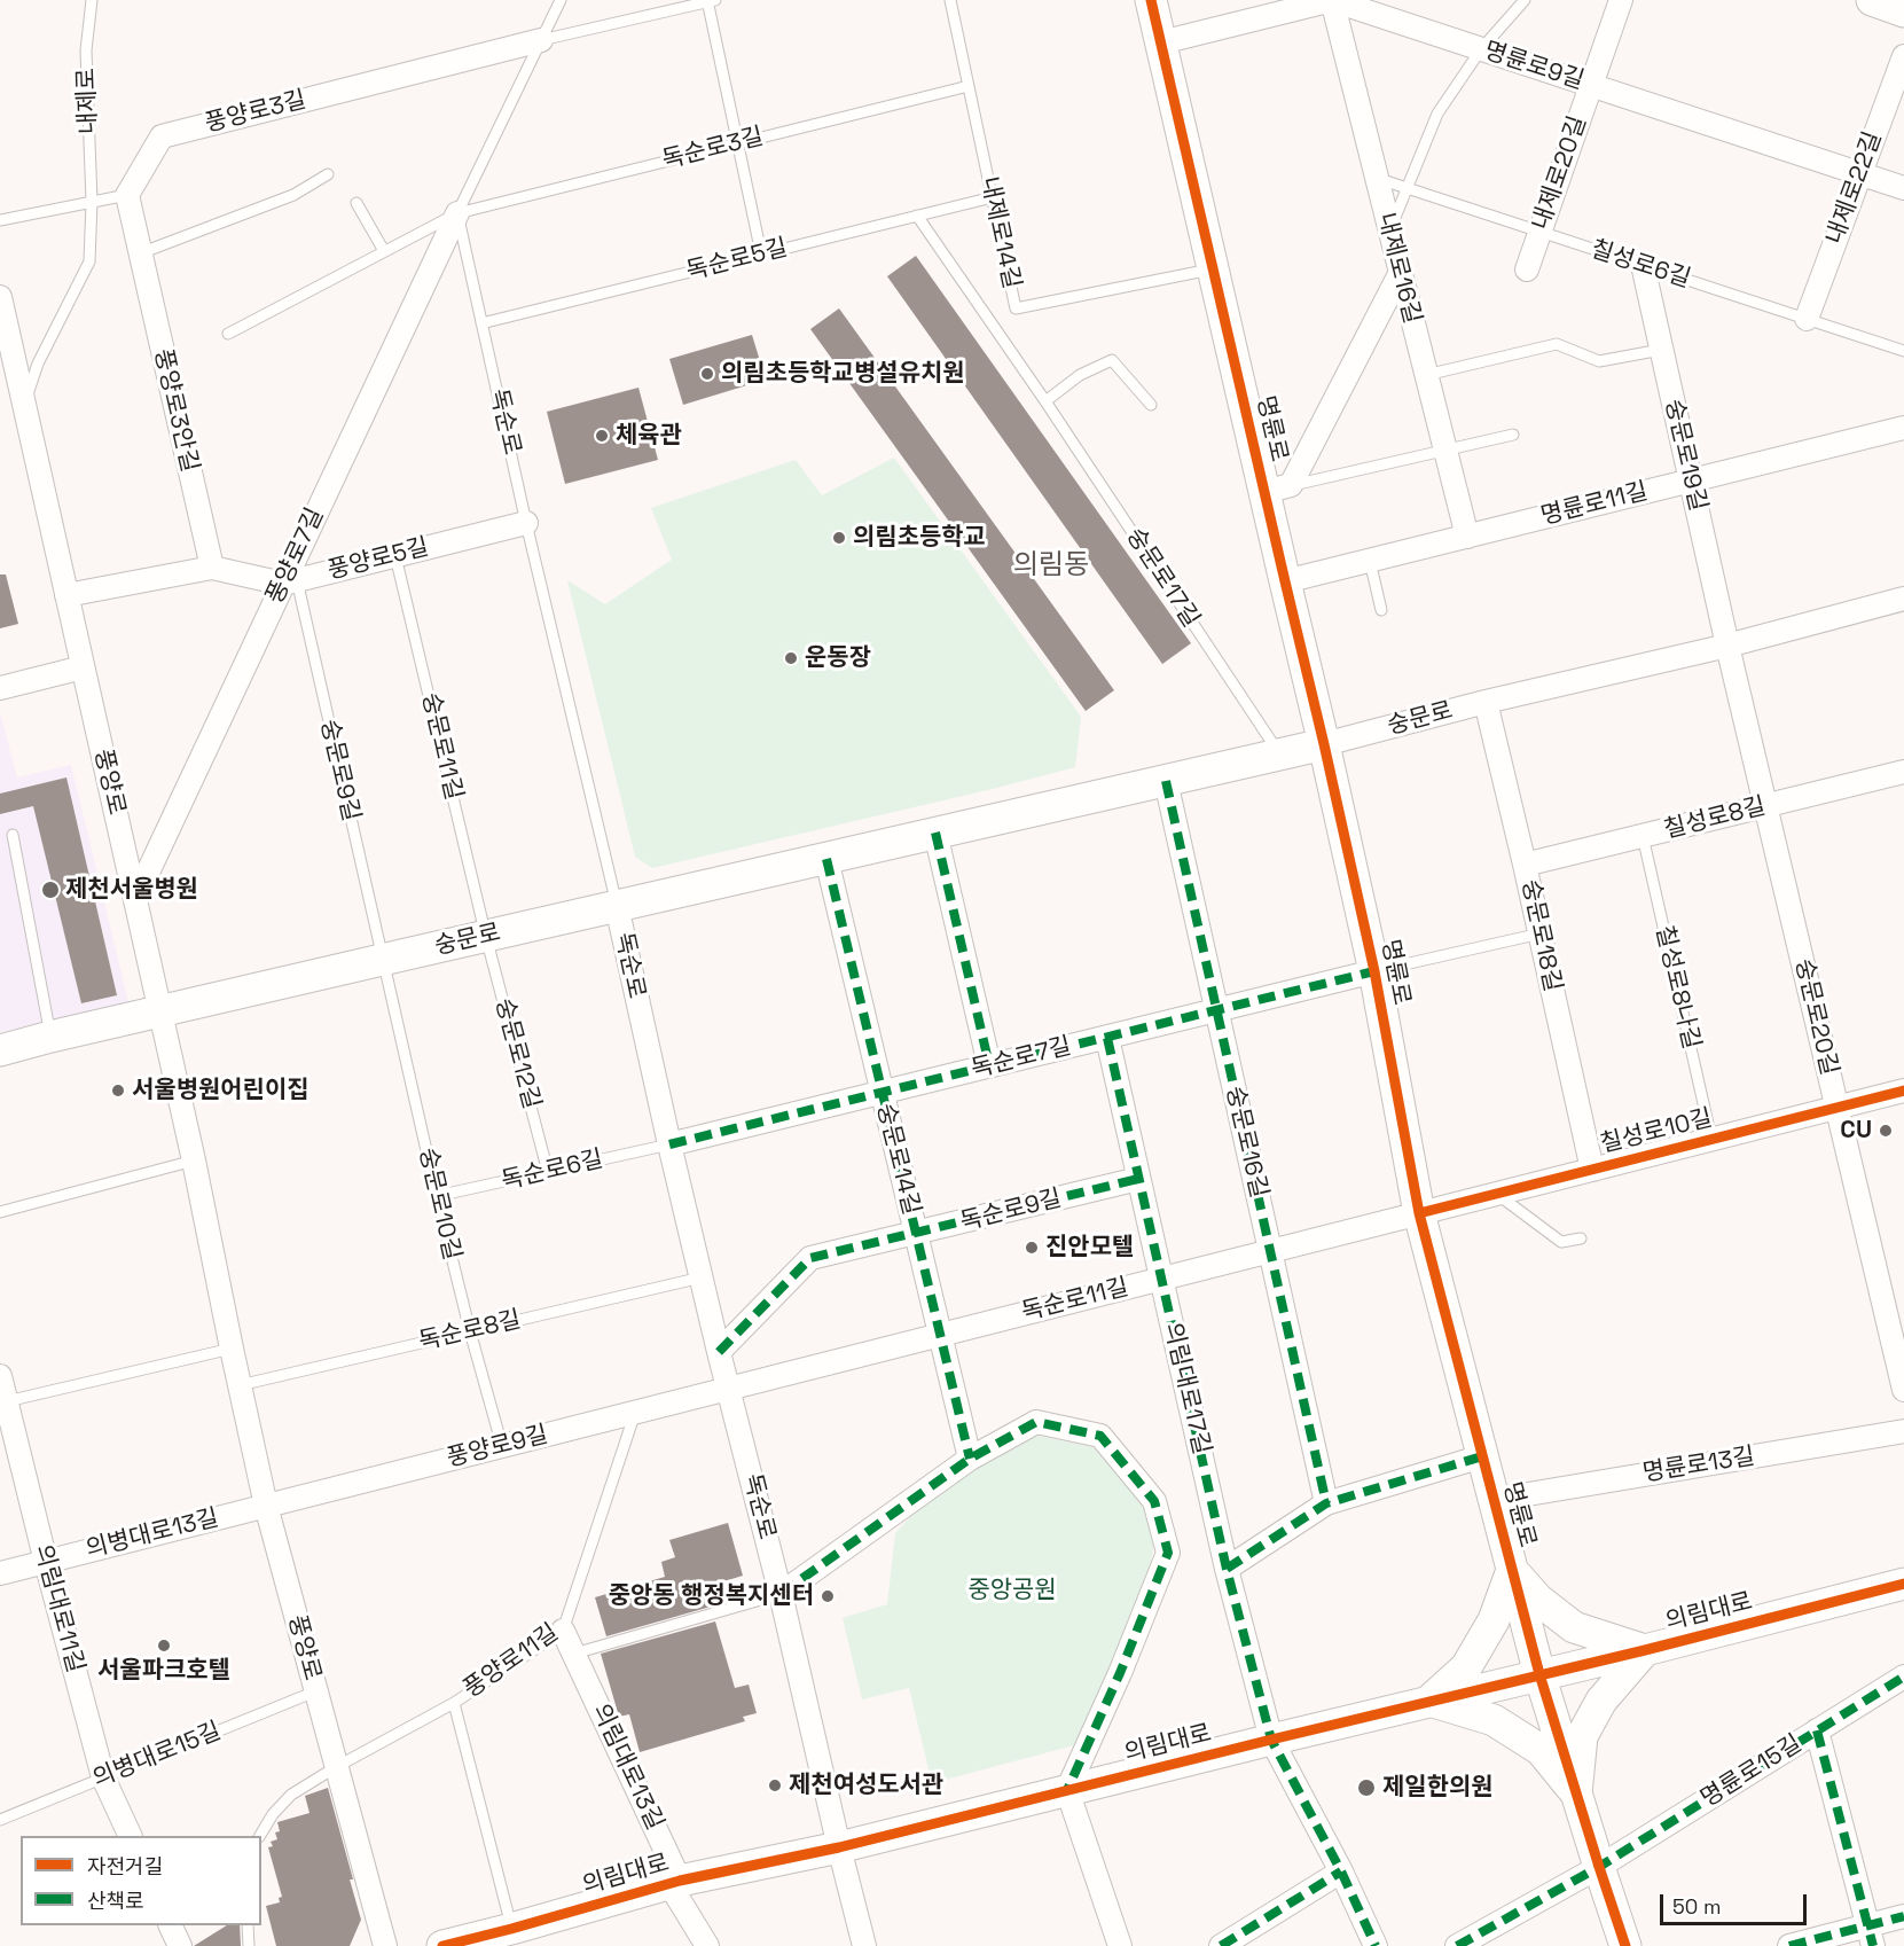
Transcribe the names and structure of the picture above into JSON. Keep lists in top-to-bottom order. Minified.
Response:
{"streets":{"street":["명륜로9길","풍양로3길","내제로20길","내제로22길","내제로16길","풍양로3안길","독순로","명륜로","숭문로19길","명륜로11길","풍양로7길","풍양로5길","숭문로","풍양로","칠성로8길","숭문로18길","숭문로20길","독순로7길","칠성로10길","숭문로16길","숭문로14길","독순로9길","독순로11길","의림대로17길","풍양로9길","명륜로13길","의병대로13길","의림대로11길","의림대로","의림대로13길","명륜로15길"],"lane":["내제로","독순로3길","내제로14길","독순로5길","칠성로6길","숭문로17길","숭문로11길","숭문로9길","칠성로8나길","숭문로12길","독순로6길","숭문로10길","독순로8길","풍양로11길","의병대로15길"]},"crossings":[["명륜로9길","내제로20길"],["명륜로9길","내제로22길"],["명륜로9길","내제로16길"],["풍양로3길","풍양로3안길"],["독순로3길","내제로14길"],["독순로3길","독순로"],["독순로3길","풍양로7길"],["내제로20길","칠성로6길"],["내제로22길","칠성로6길"],["내제로14길","독순로5길"],["내제로14길","명륜로"],["독순로5길","독순로"],["독순로5길","숭문로17길"],["칠성로6길","내제로16길"],["칠성로6길","숭문로19길"],["내제로16길","명륜로"],["내제로16길","명륜로11길"],["풍양로3안길","풍양로5길"],["독순로","풍양로7길"],["독순로","풍양로5길"],["독순로","숭문로"],["독순로","독순로7길"],["독순로","독순로6길"],["독순로","독순로9길"],["독순로","독순로11길"],["독순로","독순로8길"],["독순로","풍양로9길"],["독순로","의림대로"],["명륜로","명륜로11길"],["명륜로","숭문로"],["명륜로","독순로7길"],["명륜로","칠성로10길"],["명륜로","독순로11길"],["명륜로","명륜로13길"],["명륜로","의림대로"],["명륜로","명륜로15길"],["숭문로19길","명륜로11길"],["숭문로19길","숭문로"],["숭문로19길","숭문로20길"],["풍양로7길","풍양로5길"],["풍양로7길","숭문로9길"],["풍양로7길","풍양로"],["풍양로5길","숭문로11길"],["풍양로5길","숭문로9길"],["풍양로5길","풍양로"],["숭문로17길","숭문로"],["숭문로","숭문로11길"],["숭문로","숭문로9길"],["숭문로","풍양로"],["숭문로","숭문로18길"],["숭문로","숭문로20길"],["숭문로","숭문로12길"],["숭문로","숭문로16길"],["숭문로","숭문로14길"],["숭문로","숭문로10길"],["숭문로11길","숭문로12길"],["숭문로9길","숭문로10길"],["풍양로","독순로8길"],["풍양로","풍양로9길"],["풍양로","의병대로13길"],["풍양로","풍양로11길"],["풍양로","의병대로15길"],["칠성로8길","숭문로18길"],["칠성로8길","칠성로8나길"],["칠성로8길","숭문로20길"],["숭문로18길","칠성로10길"],["칠성로8나길","칠성로10길"],["숭문로20길","칠성로10길"],["숭문로12길","독순로6길"],["독순로7길","숭문로16길"],["독순로7길","숭문로14길"],["독순로7길","독순로6길"],["독순로7길","의림대로17길"],["칠성로10길","독순로11길"],["숭문로16길","독순로11길"],["숭문로14길","독순로9길"],["숭문로14길","독순로11길"],["독순로6길","숭문로10길"],["숭문로10길","독순로8길"],["숭문로10길","풍양로9길"],["독순로9길","의림대로17길"],["독순로11길","의림대로17길"],["독순로11길","풍양로9길"],["의림대로17길","의림대로"],["풍양로9길","의병대로13길"],["풍양로9길","풍양로11길"],["의병대로13길","의림대로11길"],["의림대로11길","의병대로15길"],["의림대로","의림대로13길"],["풍양로11길","의림대로13길"]],"districts":["의림동"],"parks":["중앙공원"],"places":["의림초등학교병설유치원","체육관","의림초등학교","운동장","제천서울병원","서울병원어린이집","CU","진안모텔","중앙동 행정복지센터","서울파크호텔","제천여성도서관","제일한의원"],"legend":["자전거길","산책로"],"scale_bar":"50 m"}
